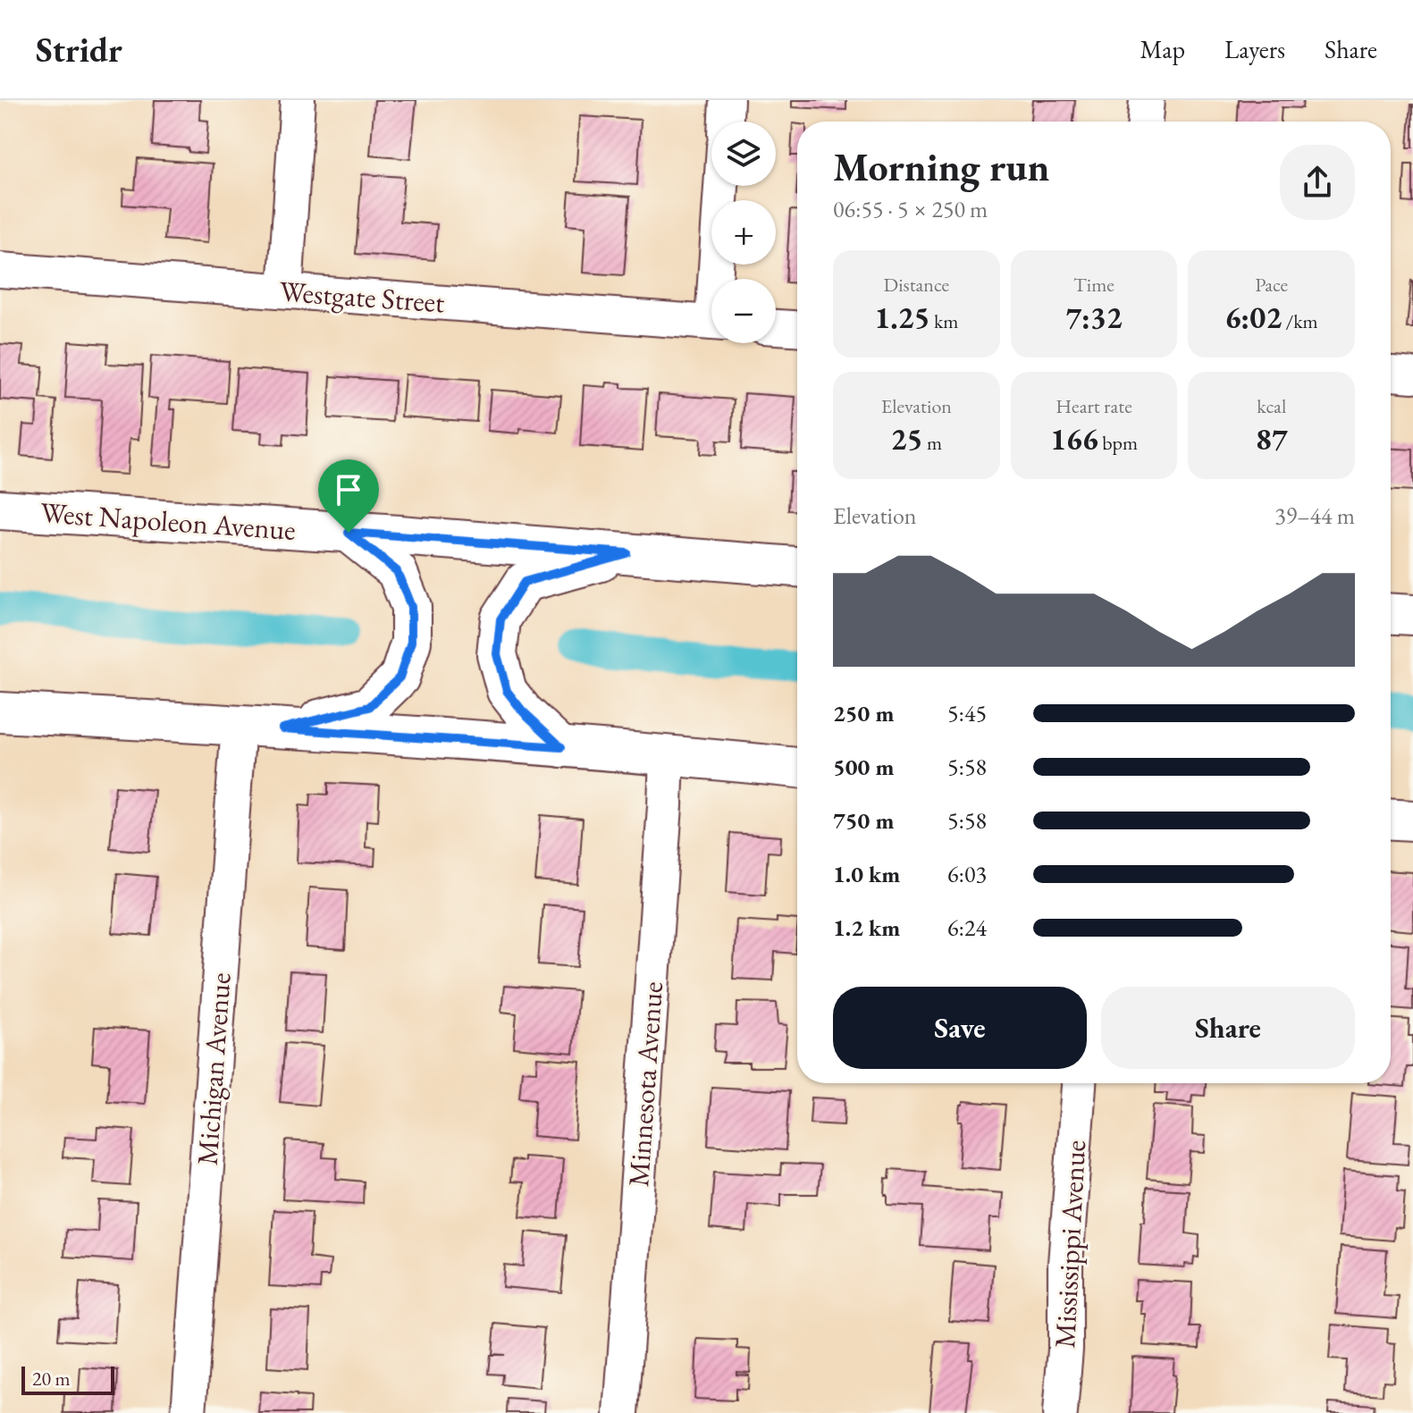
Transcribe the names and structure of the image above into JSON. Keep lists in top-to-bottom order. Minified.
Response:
{"streets":{"main road":["West Napoleon Avenue"],"street":["Westgate Street","Michigan Avenue","Minnesota Avenue","Mississippi Avenue"]},"scale_bar":"20 m","page":{"header":"Stridr","nav":["Map","Layers","Share"],"map_buttons":["+","−"],"heading":["Morning run","06:55 · 5 × 250 m"],"stats":[["Distance","1.25 km"],["Time","7:32"],["Pace","6:02 /km"],["Elevation","25 m"],["Heart rate","166 bpm"],["kcal","87"]],"chart":["Elevation","39–44 m"],"list":[{"name":"250 m","note":"5:45"},{"name":"500 m","note":"5:58"},{"name":"750 m","note":"5:58"},{"name":"1.0 km","note":"6:03"},{"name":"1.2 km","note":"6:24"}],"buttons":["Save","Share"],"scale":"20 m"}}
